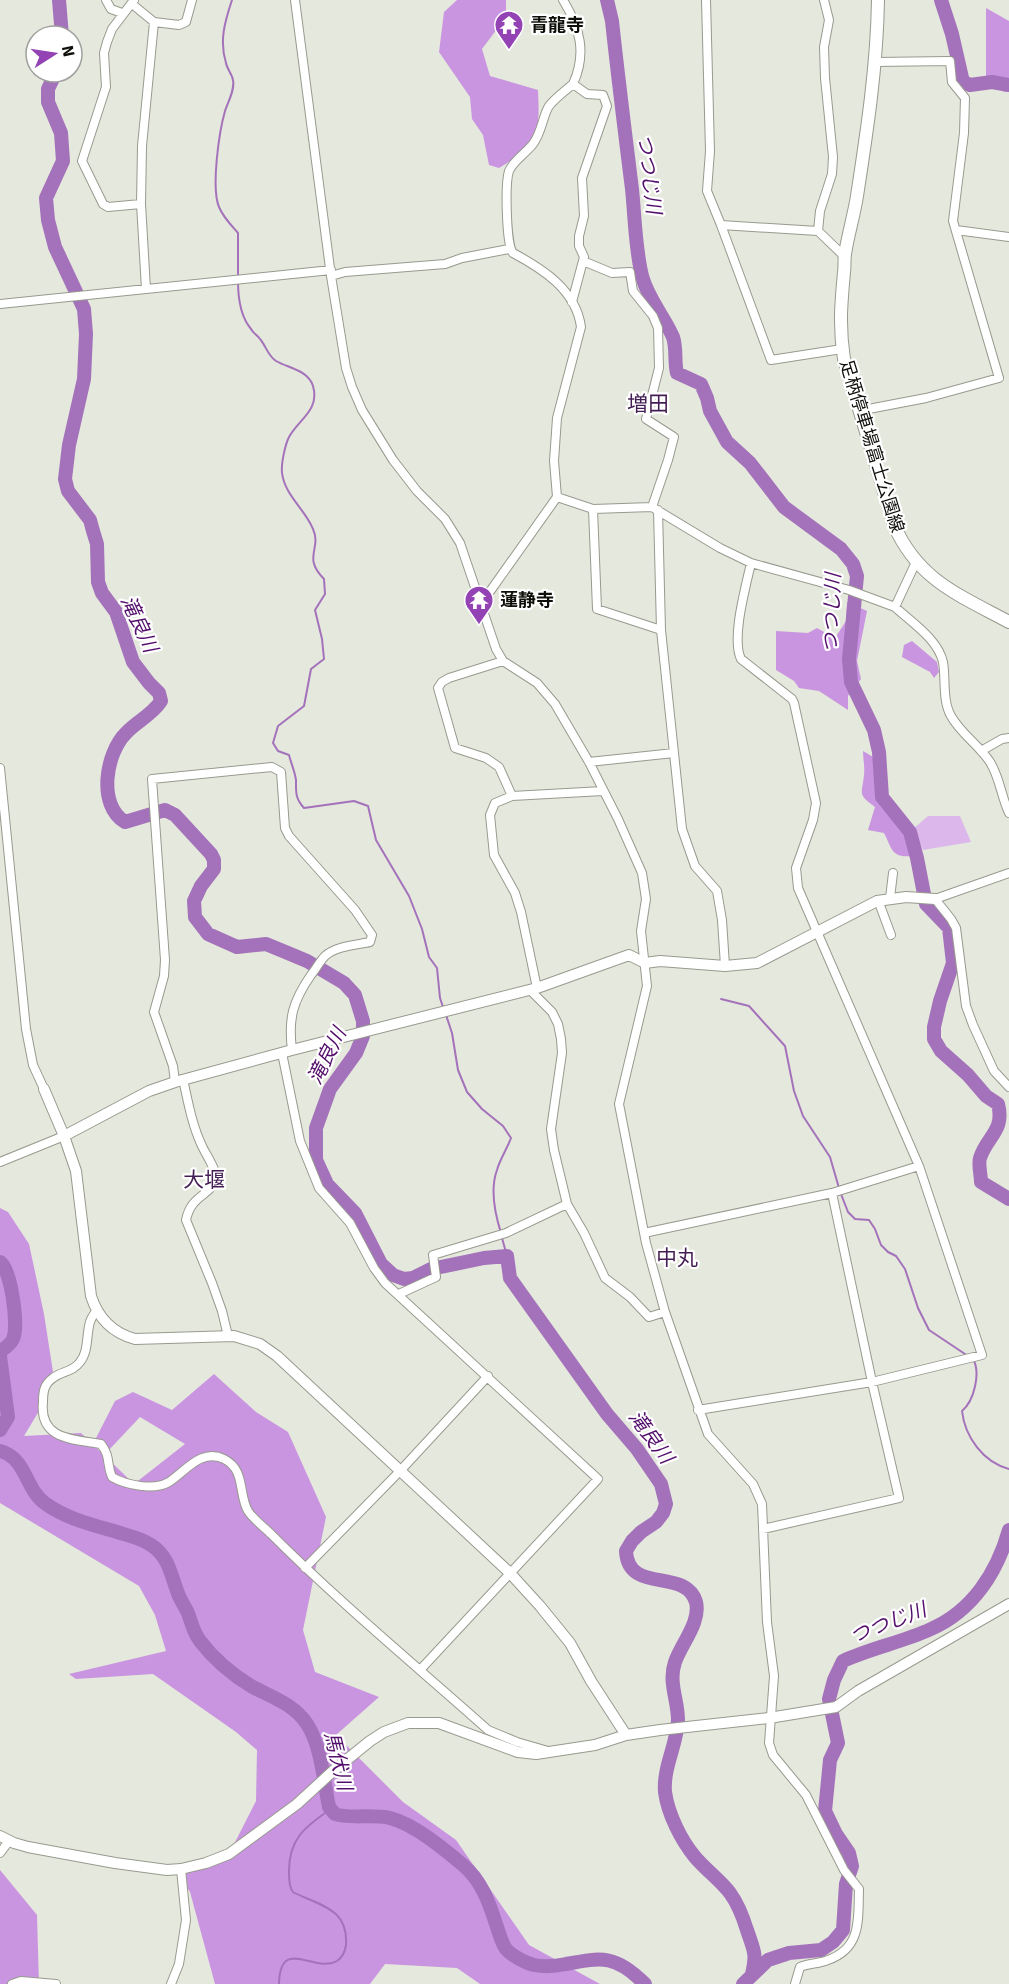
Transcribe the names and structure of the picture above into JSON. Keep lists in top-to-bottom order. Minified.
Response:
{"streets":{"main road":["足柄停車場富士公園線"]},"districts":["増田","大堰","中丸"],"water":["つつじ川","滝良川","馬伏川"],"places":{"temple":["青龍寺","蓮静寺"]},"north":"right"}
